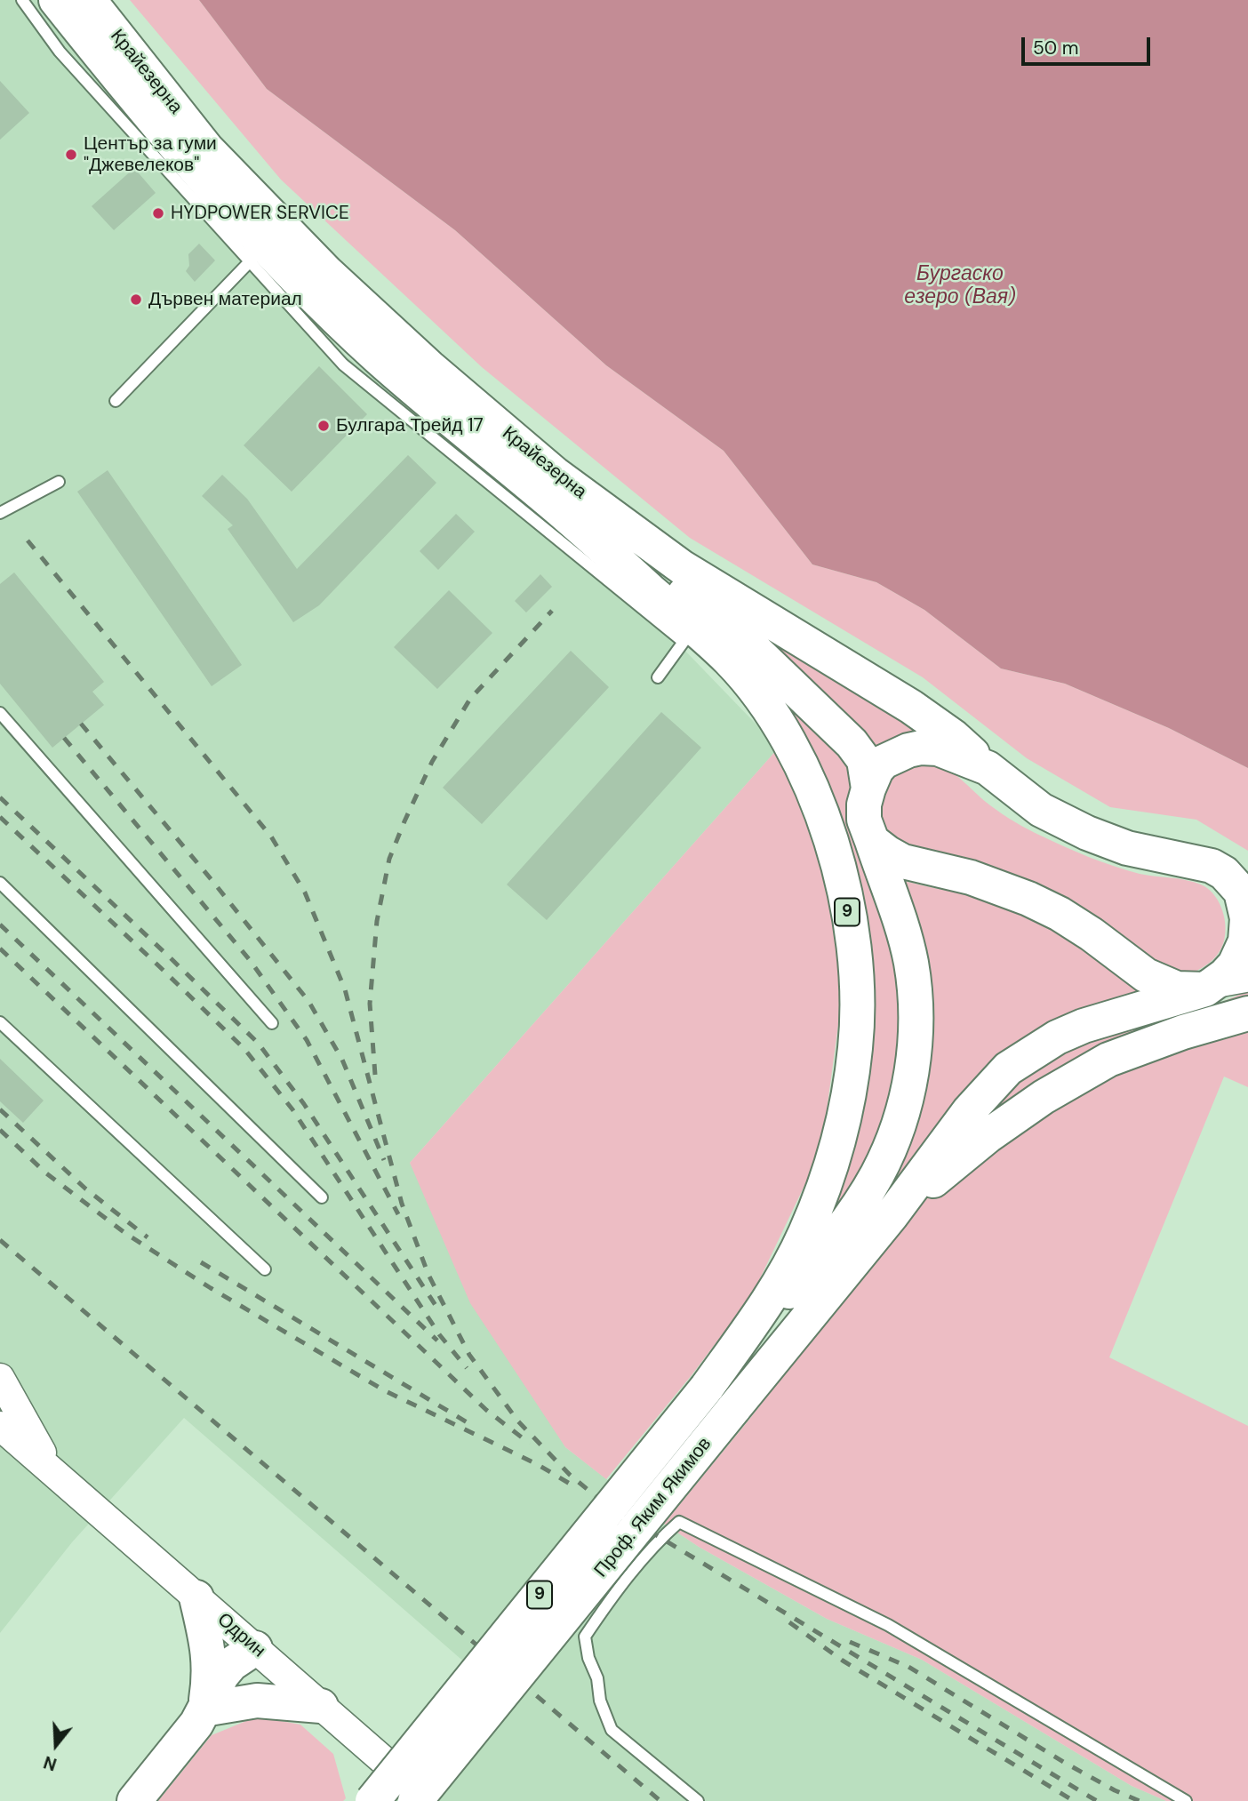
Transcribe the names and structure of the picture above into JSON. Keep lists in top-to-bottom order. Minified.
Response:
{"streets":{"highway":["Крайезерна","9","Проф. Яким Якимов"],"main road":["Одрин"]},"crossings":[["Крайезерна","9"],["9","Проф. Яким Якимов"]],"water":["Бургаско езеро (Вая)"],"places":["Център за гуми \"Джевелеков\"","HYDPOWER SERVICE","Дървен материал","Булгара Трейд 17"],"scale_bar":"50 m","north":"bottom"}
